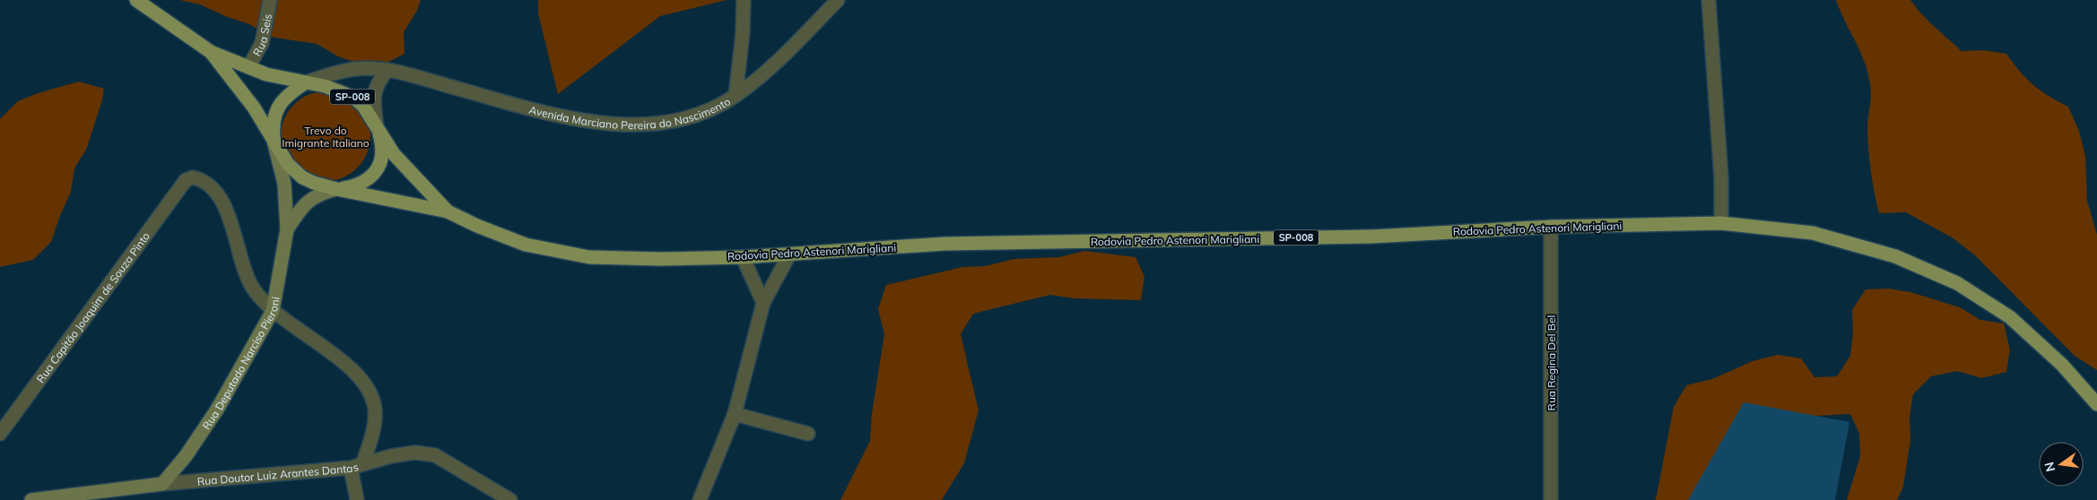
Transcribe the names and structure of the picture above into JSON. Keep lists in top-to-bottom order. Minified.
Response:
{"streets":{"main road":["SP-008","Rodovia Pedro Astenori Marigliani"],"street":["Rua Seis","Avenida Marciano Pereira do Nascimento","Rua Capitão Joaquim de Souza Pinto","Rua Deputado Narciso Pieroni","Rua Regina Del Bel","Rua Doutor Luiz Arantes Dantas"]},"crossings":[["Rua Seis","Rodovia Pedro Astenori Marigliani"],["Avenida Marciano Pereira do Nascimento","Rodovia Pedro Astenori Marigliani"],["Avenida Marciano Pereira do Nascimento","Rua Deputado Narciso Pieroni"],["Rodovia Pedro Astenori Marigliani","Rua Deputado Narciso Pieroni"],["Rodovia Pedro Astenori Marigliani","Rua Regina Del Bel"],["Rua Capitão Joaquim de Souza Pinto","Rua Deputado Narciso Pieroni"],["Rua Deputado Narciso Pieroni","Rua Doutor Luiz Arantes Dantas"]],"parks":["Trevo do Imigrante Italiano"],"north":"left"}
